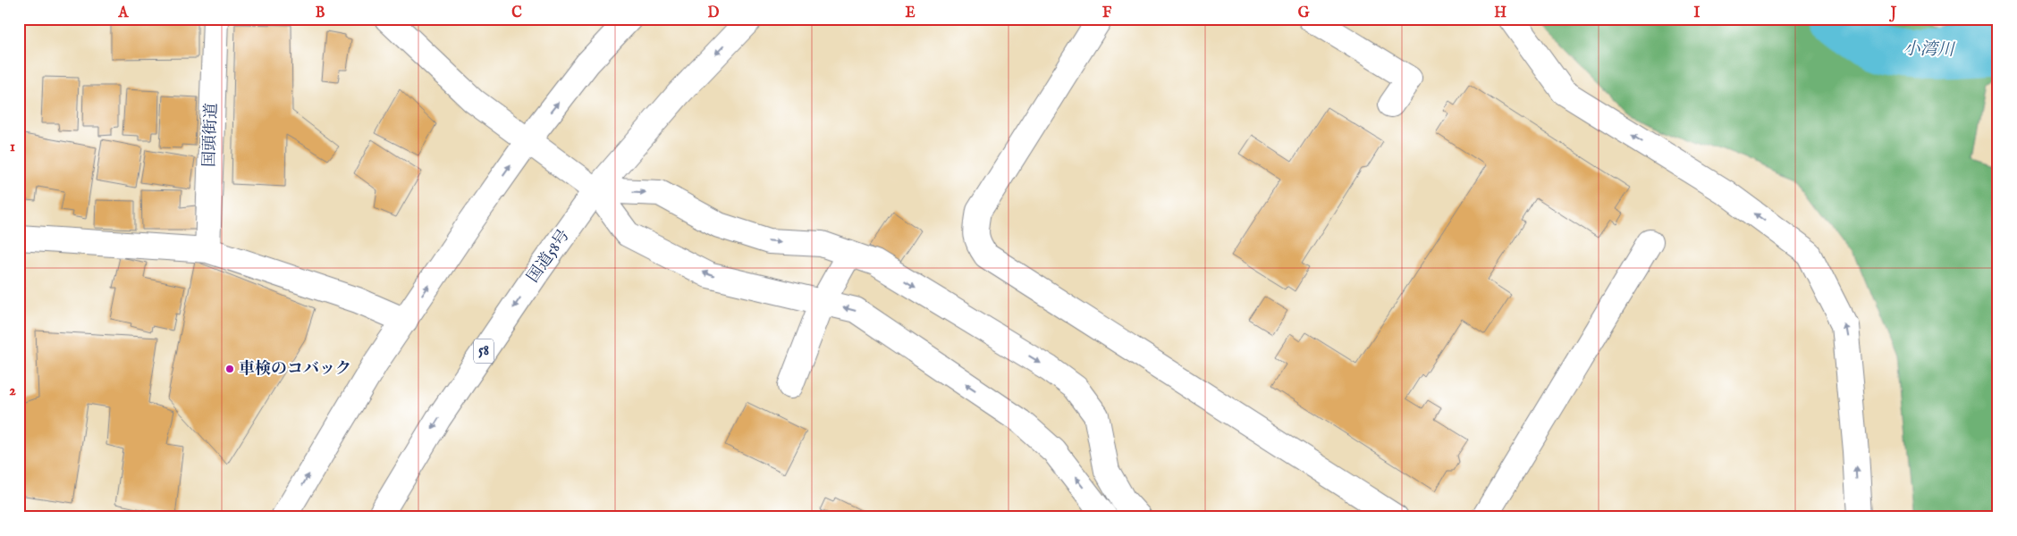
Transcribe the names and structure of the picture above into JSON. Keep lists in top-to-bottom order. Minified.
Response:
{"streets":{"main road":["国頭街道","国道58号","58"]},"water":["小湾川"],"places":["車検のコバック"],"grid":{"columns":["A","B","C","D","E","F","G","H","I","J"],"rows":["1","2"]}}
